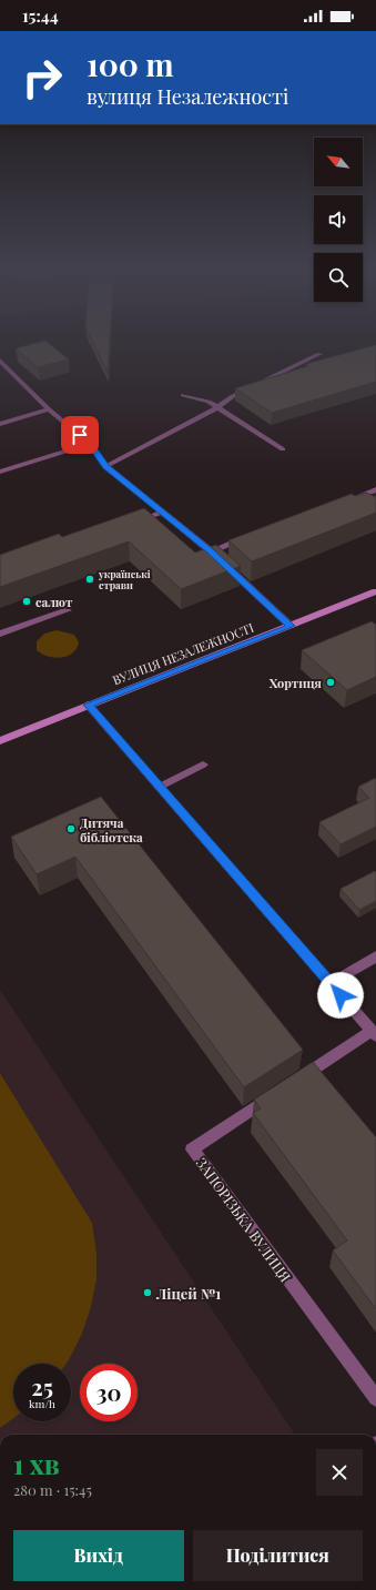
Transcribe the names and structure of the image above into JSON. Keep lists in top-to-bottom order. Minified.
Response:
{"streets":{"main road":["ВУЛИЦЯ НЕЗАЛЕЖНОСТІ"],"street":["ЗАПОРІЗЬКА ВУЛИЦЯ"]},"places":["українські страви","салют","Хортиця","Дитяча бібліотека","Ліцей №1"],"north":"top left","page":{"status":"15:44","turn":["100 m","вулиця Незалежності"],"speed":"25 km/h","limit":"30","heading":["1 хв","280 m · 15:45"],"buttons":["Вихід","Поділитися"]}}
